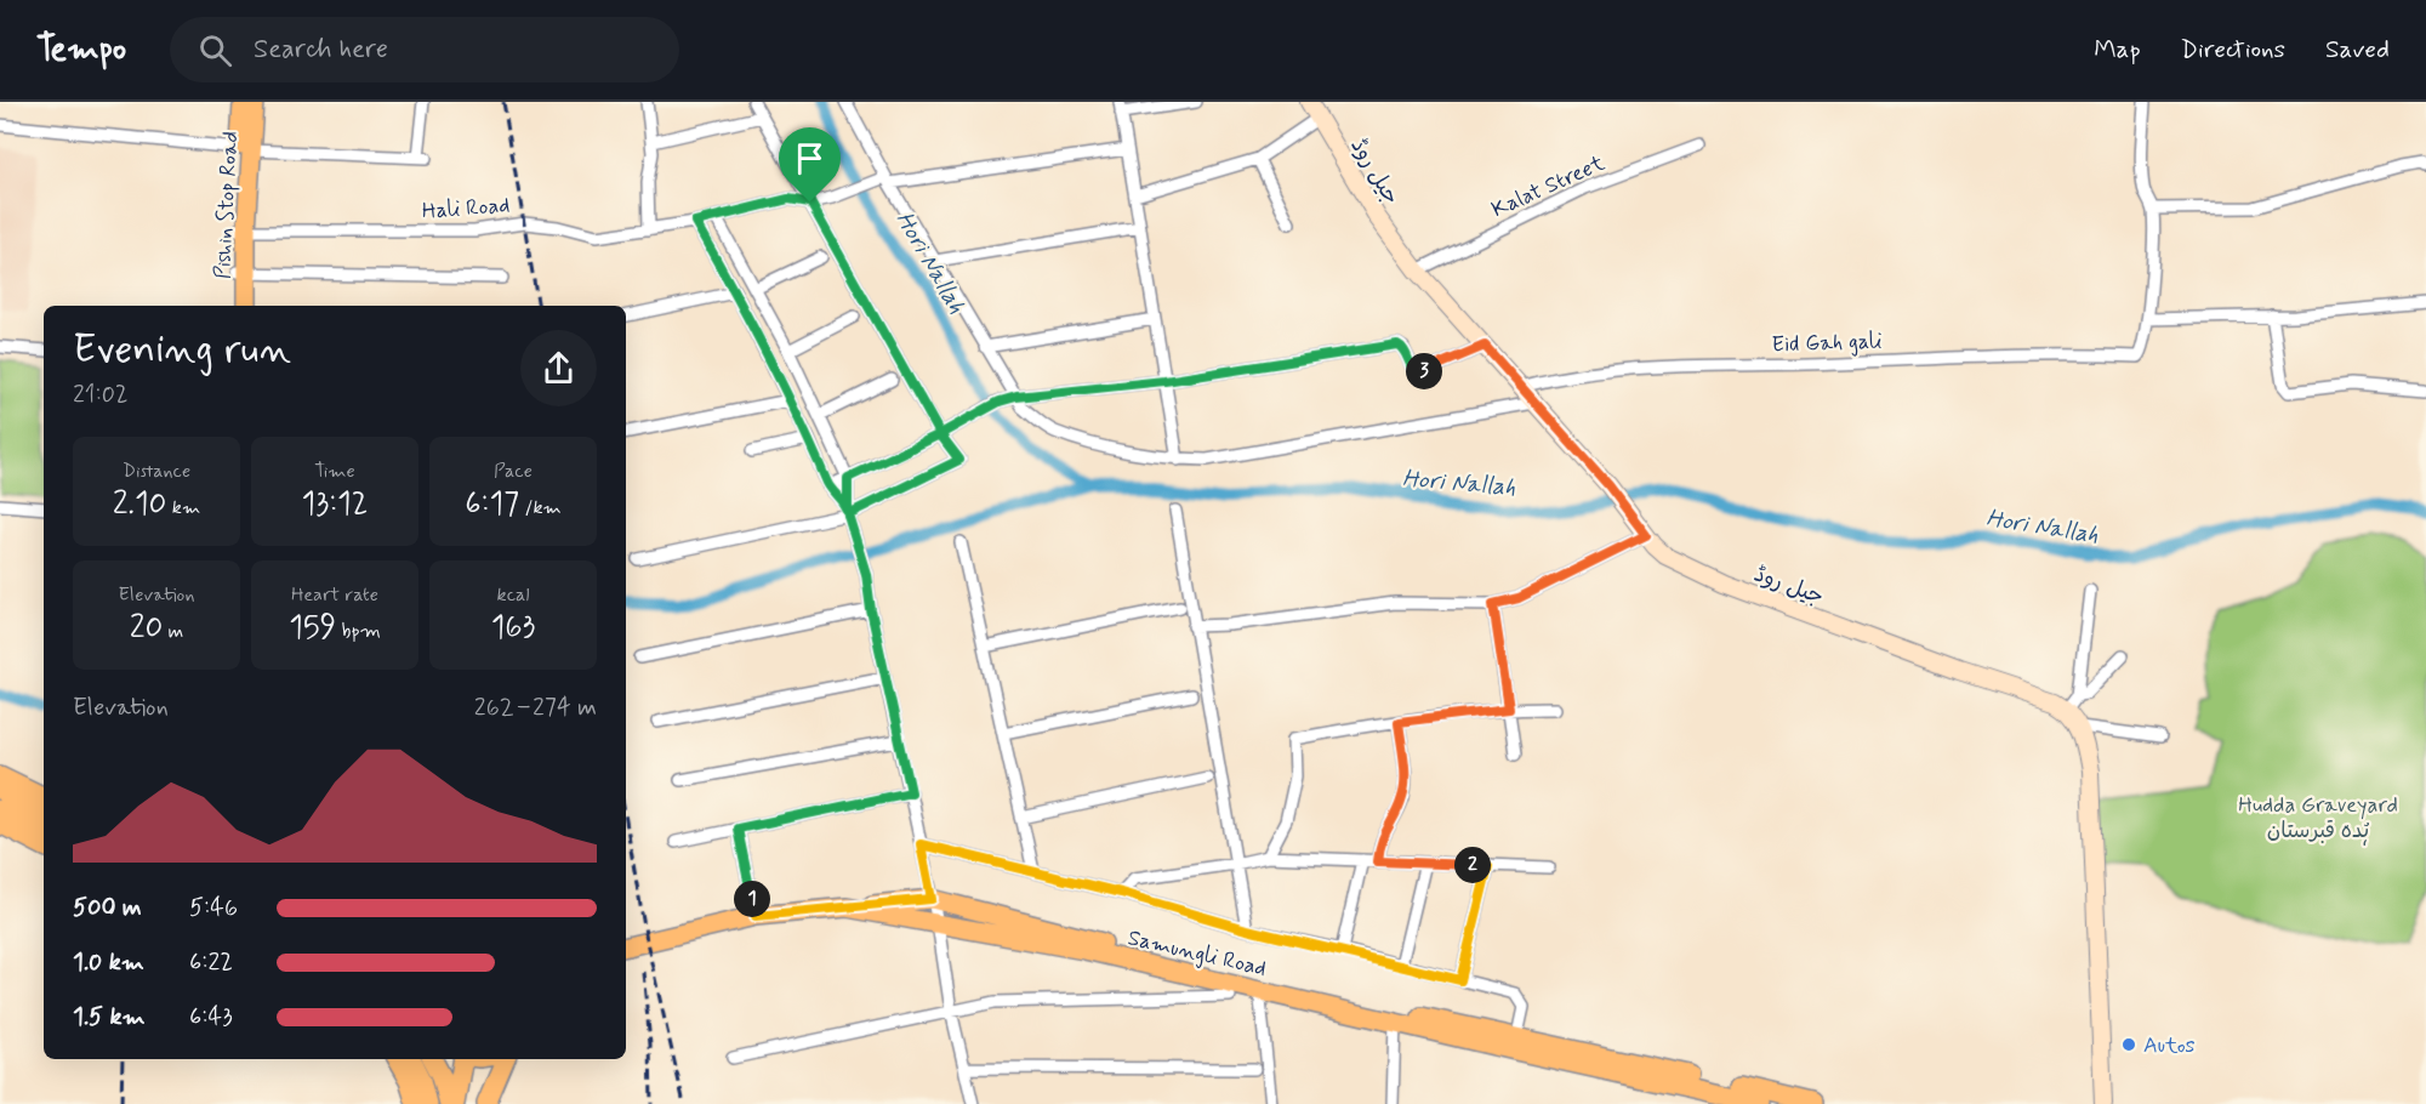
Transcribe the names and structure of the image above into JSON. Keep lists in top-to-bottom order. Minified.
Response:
{"streets":{"main road":["جیل روڈ","Pishin Stop Road","Samungli Road"],"street":["Kalat Street","Hali Road","Eid Gah gali"]},"crossings":[["جیل روڈ","Kalat Street"],["جیل روڈ","Eid Gah gali"],["Pishin Stop Road","Hali Road"]],"water":["Hori Nallah"],"parks":["Hudda Graveyard ہُدہ قبرستان"],"places":["Autos"],"page":{"header":"Tempo","search":"Search here","nav":["Map","Directions","Saved"],"heading":["Evening run","21:02"],"pins":["3","2","1"],"stats":[["Distance","2.10 km"],["Time","13:12"],["Pace","6:17 /km"],["Elevation","20 m"],["Heart rate","159 bpm"],["kcal","163"]],"chart":["Elevation","262–274 m"],"list":[{"name":"500 m","note":"5:46"},{"name":"1.0 km","note":"6:22"},{"name":"1.5 km","note":"6:43"}]}}
